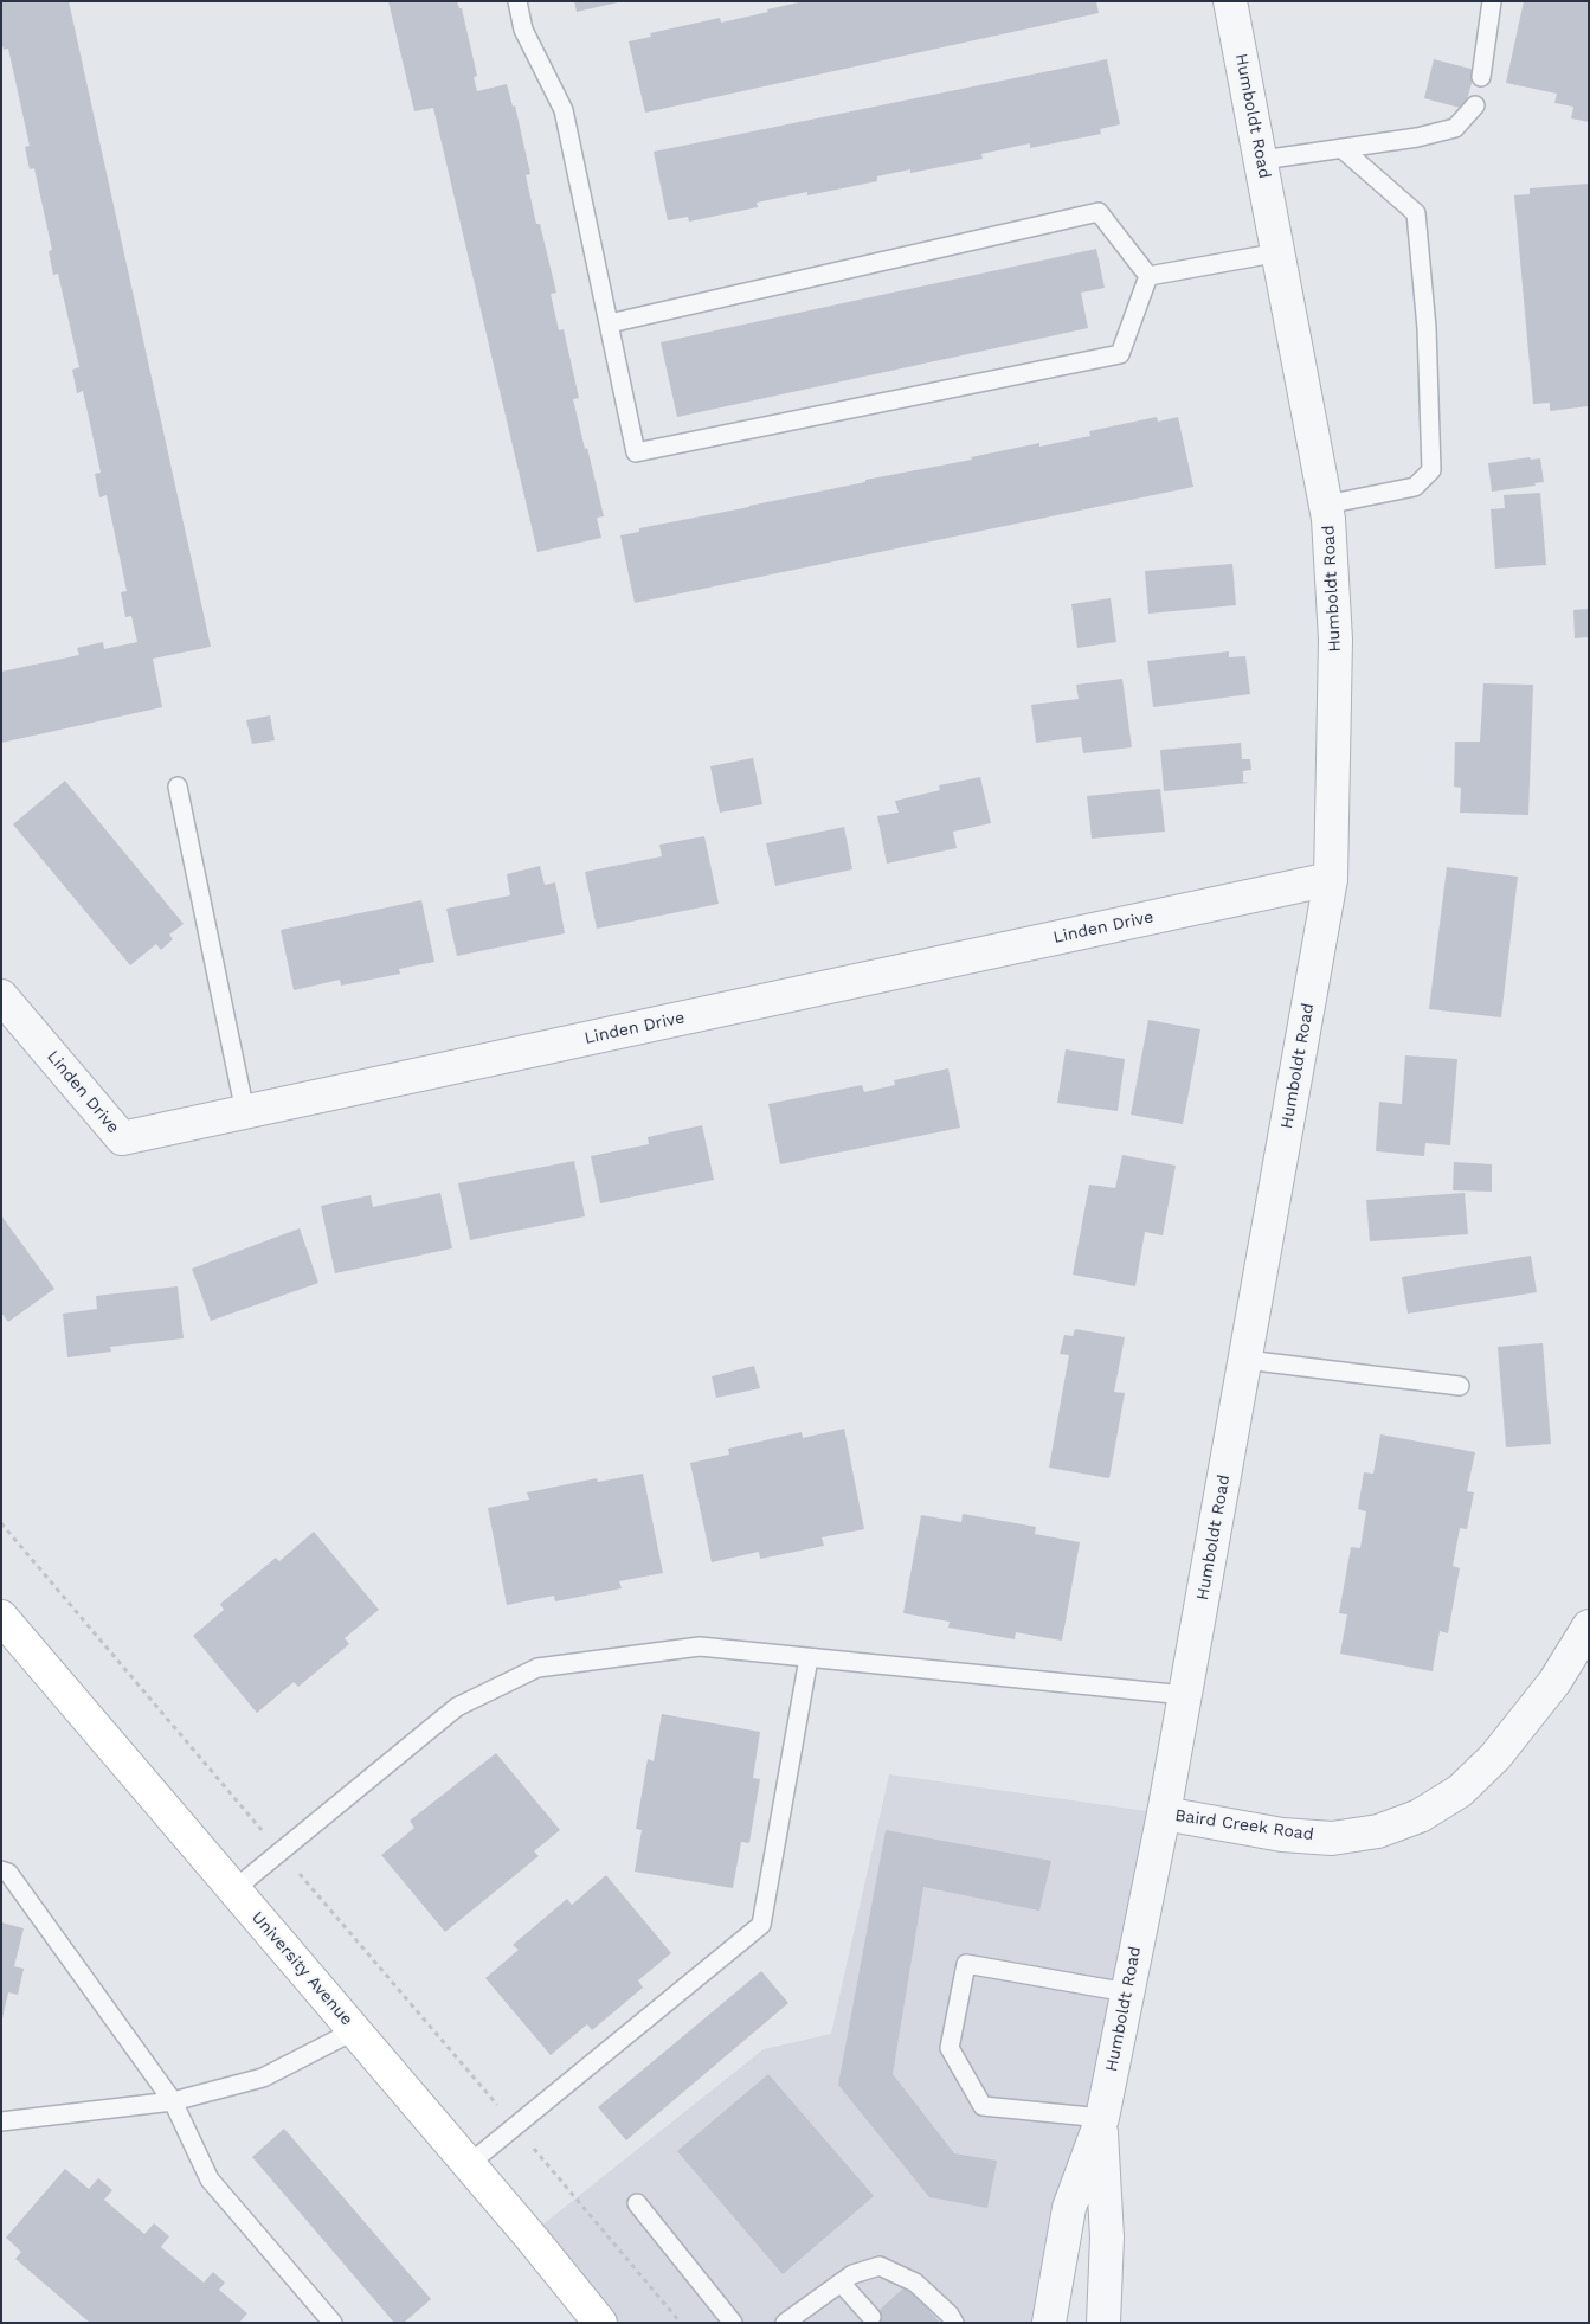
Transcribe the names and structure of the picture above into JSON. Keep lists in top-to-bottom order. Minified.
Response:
{"streets":{"main road":["University Avenue"],"street":["Humboldt Road","Linden Drive","Baird Creek Road"]},"crossings":[["Humboldt Road","Linden Drive"],["Humboldt Road","Baird Creek Road"]]}
